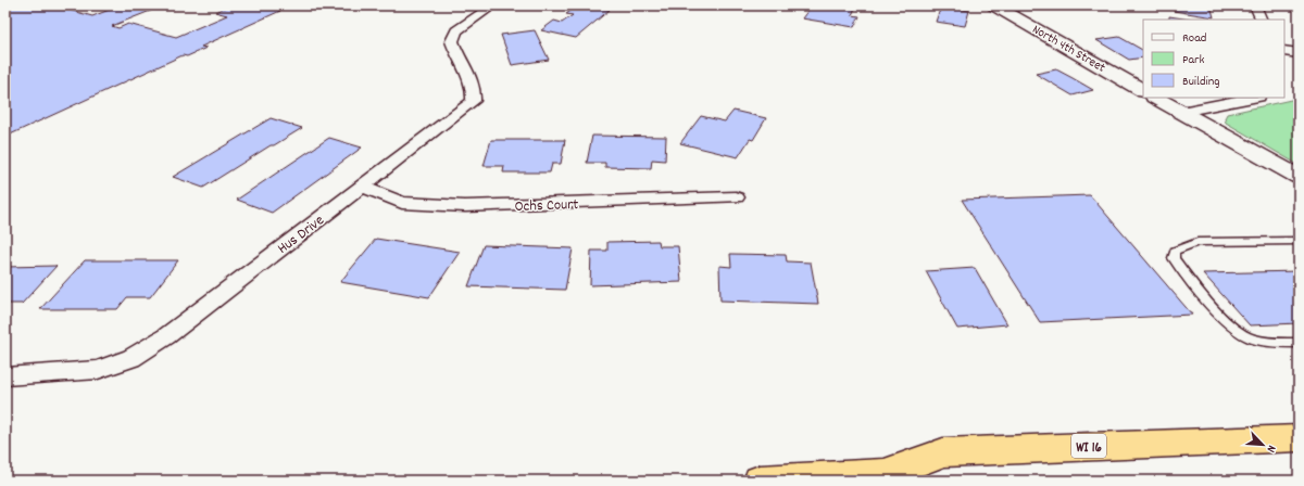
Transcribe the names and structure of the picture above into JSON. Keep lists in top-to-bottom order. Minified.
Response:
{"streets":{"highway":["WI 16"],"street":["North 4th Street","Ochs Court","Hus Drive"]},"crossings":[["Ochs Court","Hus Drive"]],"legend":["Road","Park","Building"],"north":"bottom right"}
